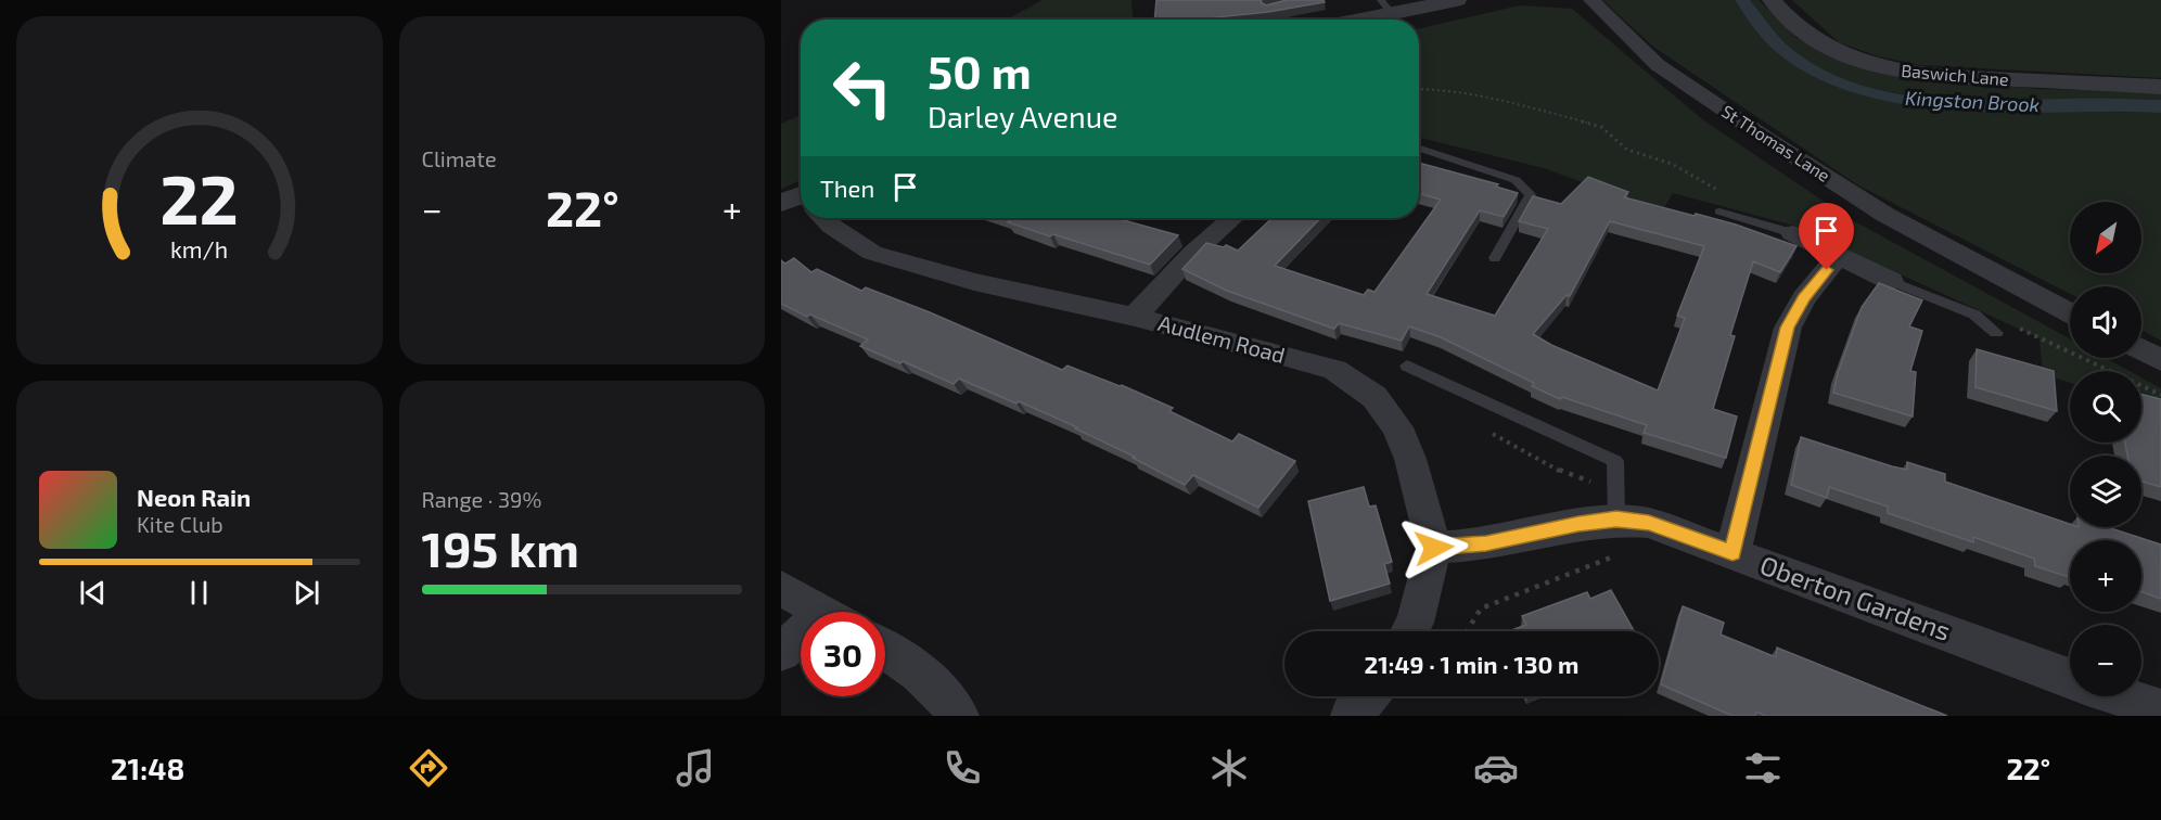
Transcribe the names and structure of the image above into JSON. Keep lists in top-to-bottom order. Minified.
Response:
{"streets":{"street":["Baswich Lane","St Thomas Lane","Audlem Road","Oberton Gardens"]},"crossings":[["Audlem Road","Oberton Gardens"]],"water":["Kingston Brook"],"north":"bottom left","page":{"tile":["Climate",["Range · 39%","195 km"]],"turn":["50 m","Darley Avenue"],"then":"Then","heat":["−","22°","+"],"map_buttons":["+","−"],"song":["Neon Rain","Kite Club"],"limit":"30","trip":"21:49 · 1 min · 130 m","tabs":["21:48","22°"],"gauge":["22","km/h"]}}
